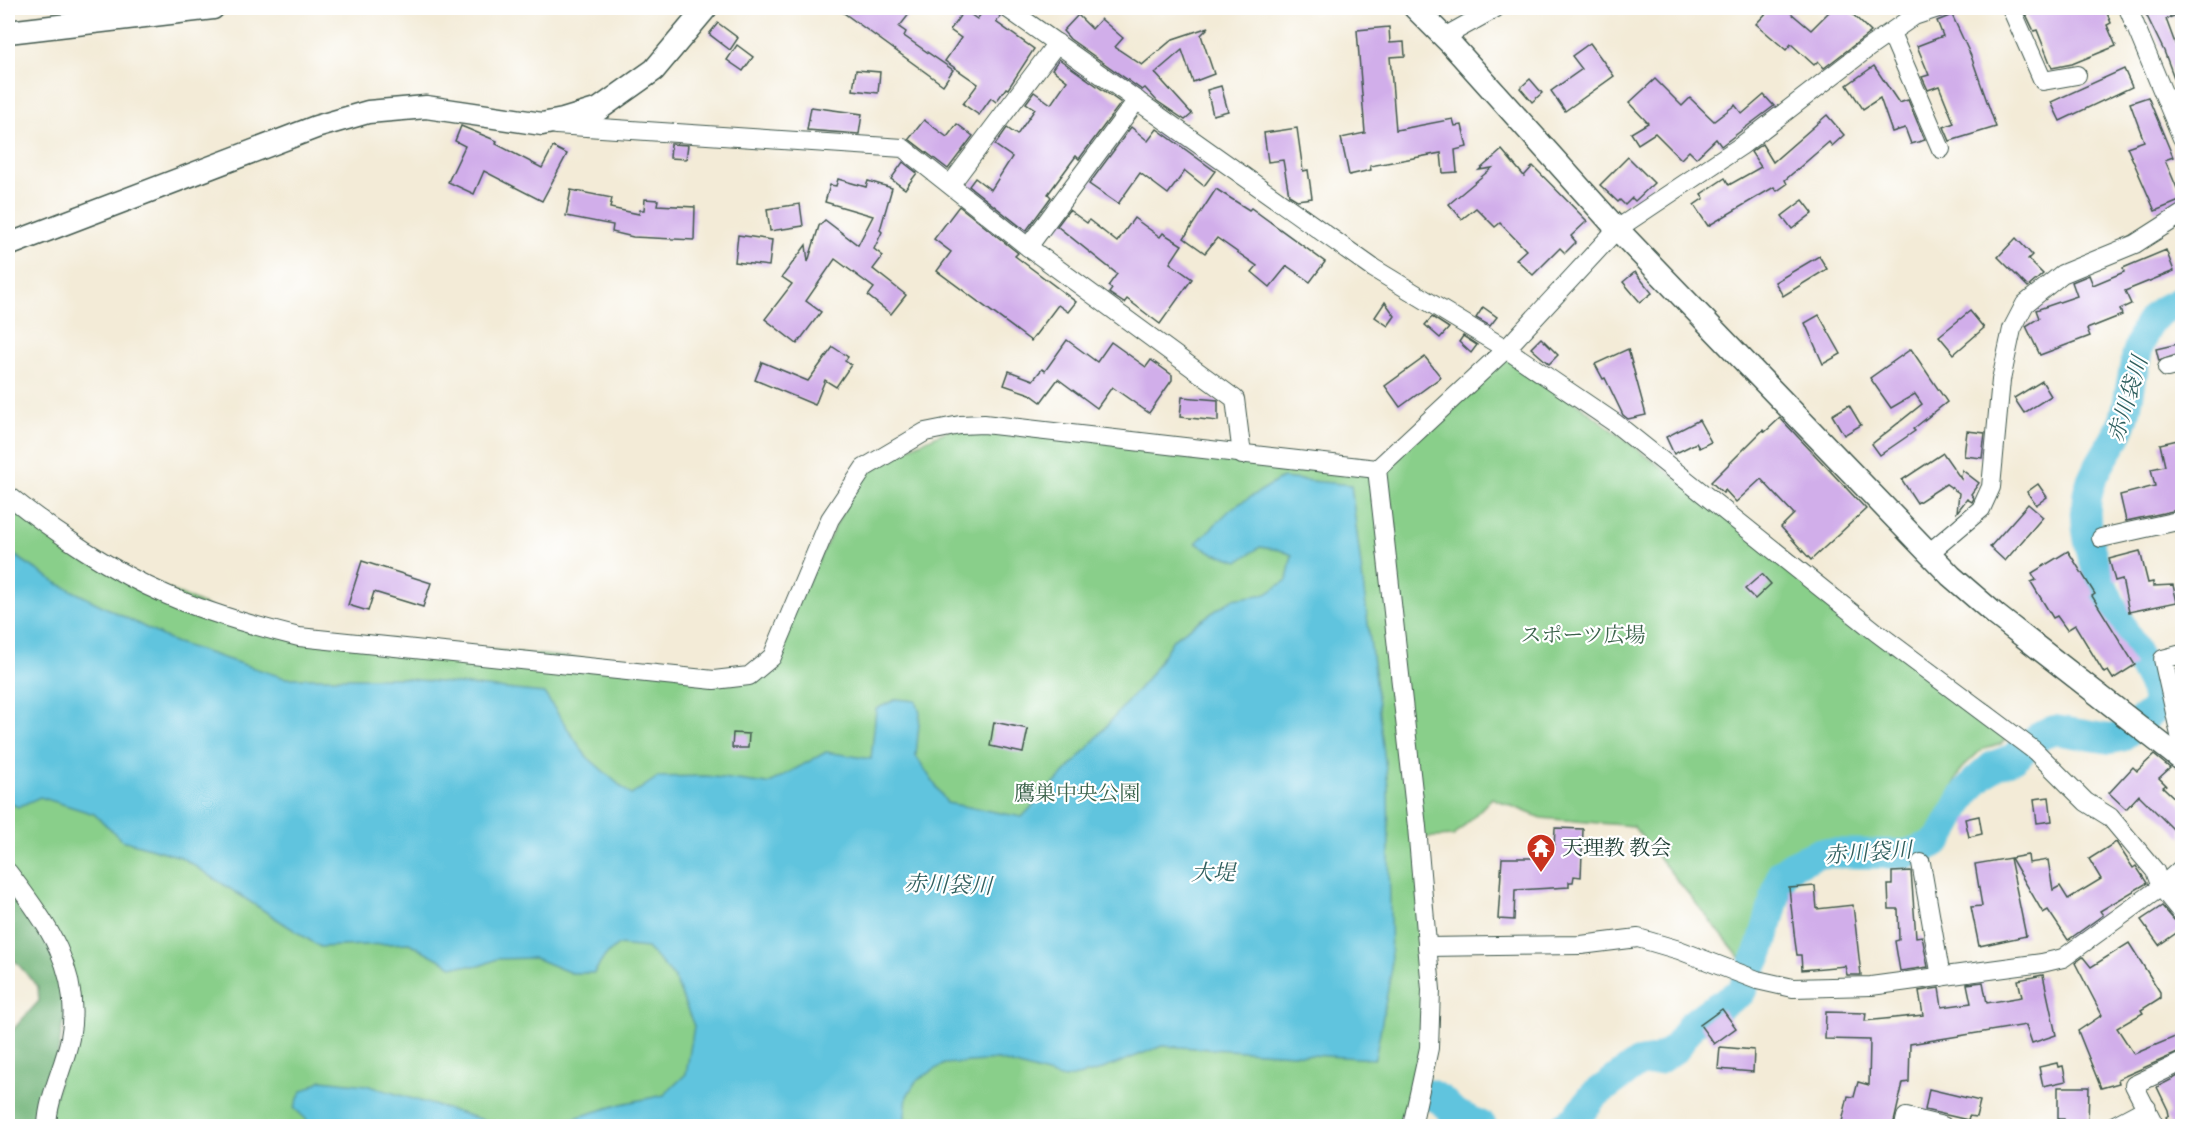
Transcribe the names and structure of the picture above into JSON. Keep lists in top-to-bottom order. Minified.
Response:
{"water":["赤川袋川","大堤"],"parks":["スポーツ広場","鷹巣中央公園"],"places":{"temple":["天理教 教会"]}}
